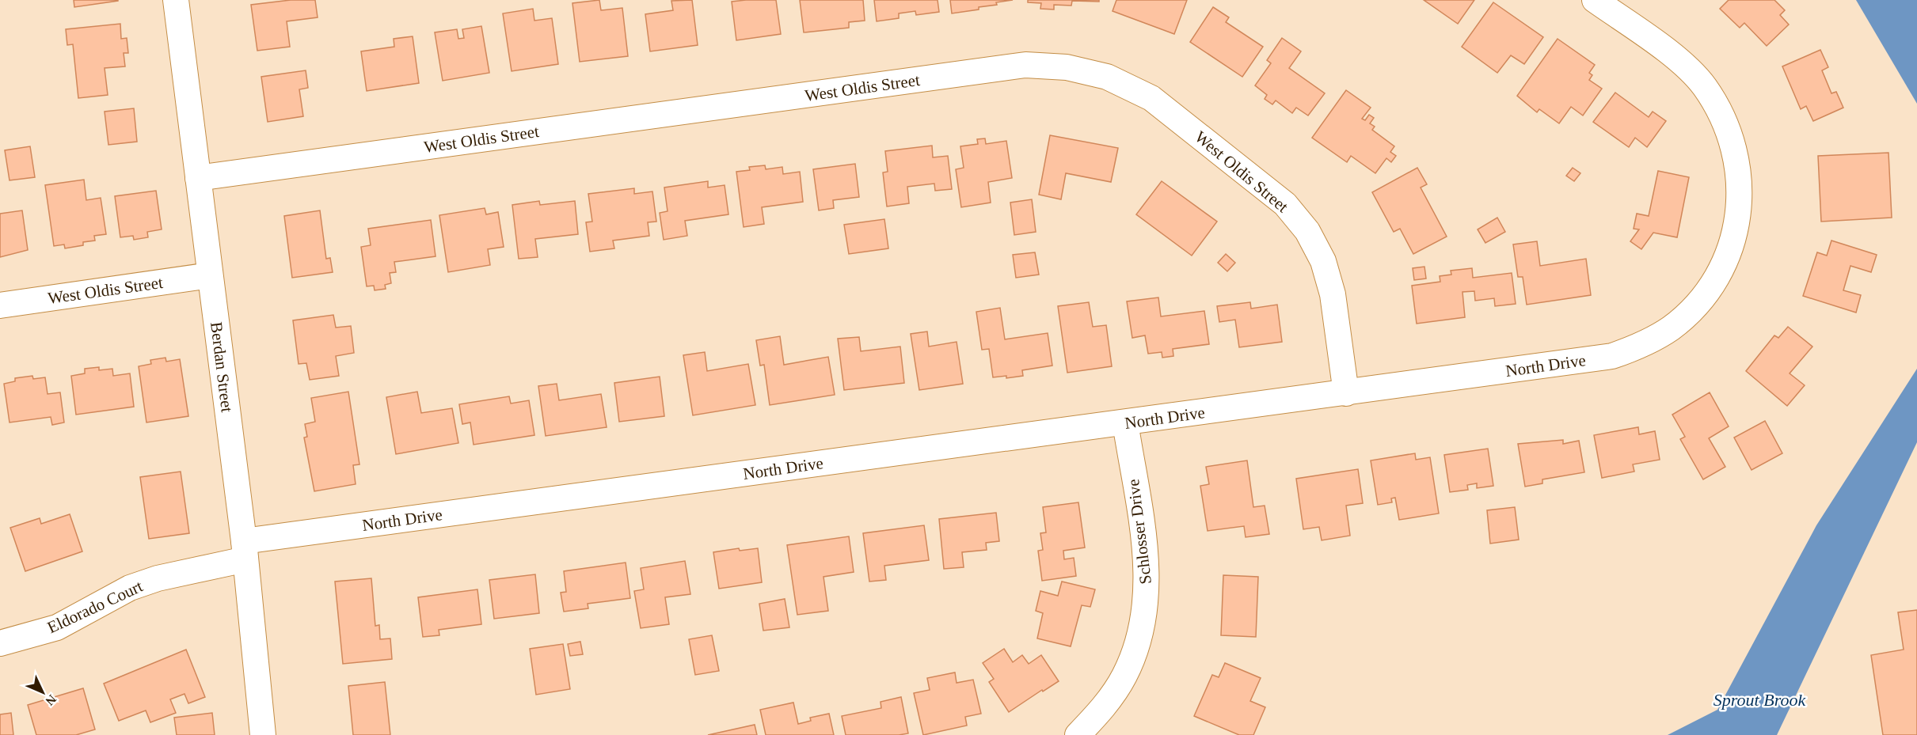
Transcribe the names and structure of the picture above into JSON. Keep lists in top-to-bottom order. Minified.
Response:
{"streets":{"street":["West Oldis Street","North Drive","Berdan Street","Schlosser Drive","Eldorado Court"]},"crossings":[["West Oldis Street","North Drive"],["West Oldis Street","Berdan Street"],["North Drive","Berdan Street"],["North Drive","Schlosser Drive"],["North Drive","Eldorado Court"],["Berdan Street","Eldorado Court"]],"water":["Sprout Brook"],"north":"bottom right"}
